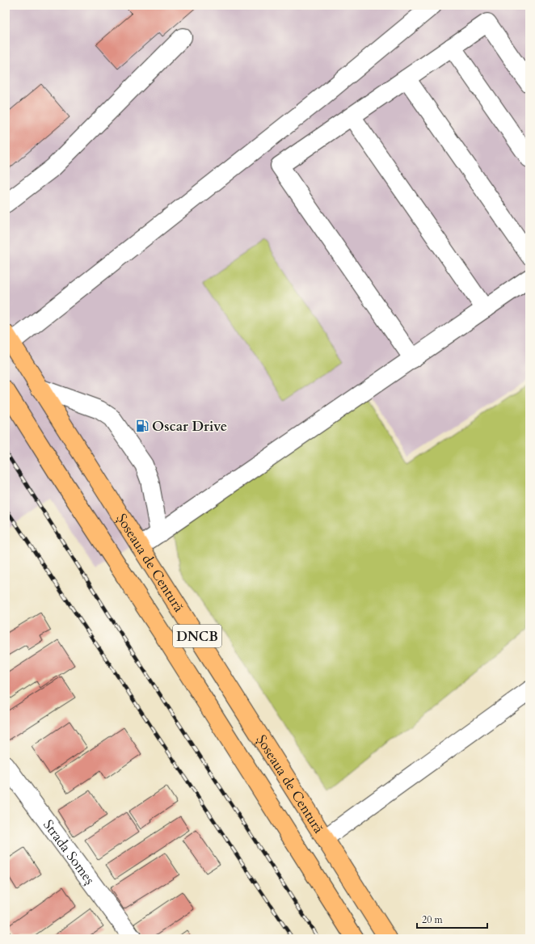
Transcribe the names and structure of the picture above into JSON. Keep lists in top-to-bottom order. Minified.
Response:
{"streets":{"main road":["Șoseaua de Centură","DNCB"],"street":["Strada Someș"]},"places":{"fuel station":["Oscar Drive"]},"scale_bar":"20 m"}
